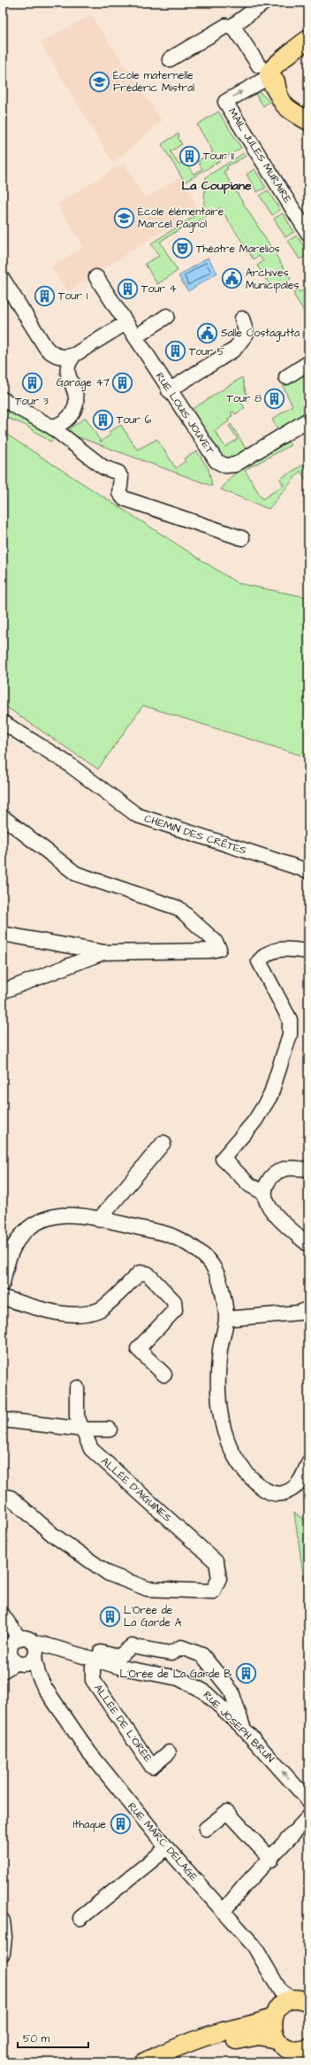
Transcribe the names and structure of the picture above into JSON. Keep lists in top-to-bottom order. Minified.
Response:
{"streets":{"street":["MAIL JULES MURAIRE","RUE LOUIS JOUVET","CHEMIN DES CRÊTES","ALLÉE D'AIGUINES","ALLÉE DE L'ORÉE","RUE JOSEPH BRUN","RUE MARC DELAGE"]},"crossings":[["ALLÉE DE L'ORÉE","RUE JOSEPH BRUN"],["RUE JOSEPH BRUN","RUE MARC DELAGE"]],"districts":["La Coupiane"],"places":{"school or university":["École maternelle Frédéric Mistral","École élémentaire Marcel Pagnol"],"building":["Tour 11","Tour 4","Tour 1","Tour 5","Tour 3","Garage 47","Tour 8","Tour 6","L'Orée de La Garde A","L'Orée de La Garde B","Ithaque"],"theatre":["Théatre Marelios"],"public building":["Archives Municipales","Salle Costagutta"]},"scale_bar":"50 m"}
